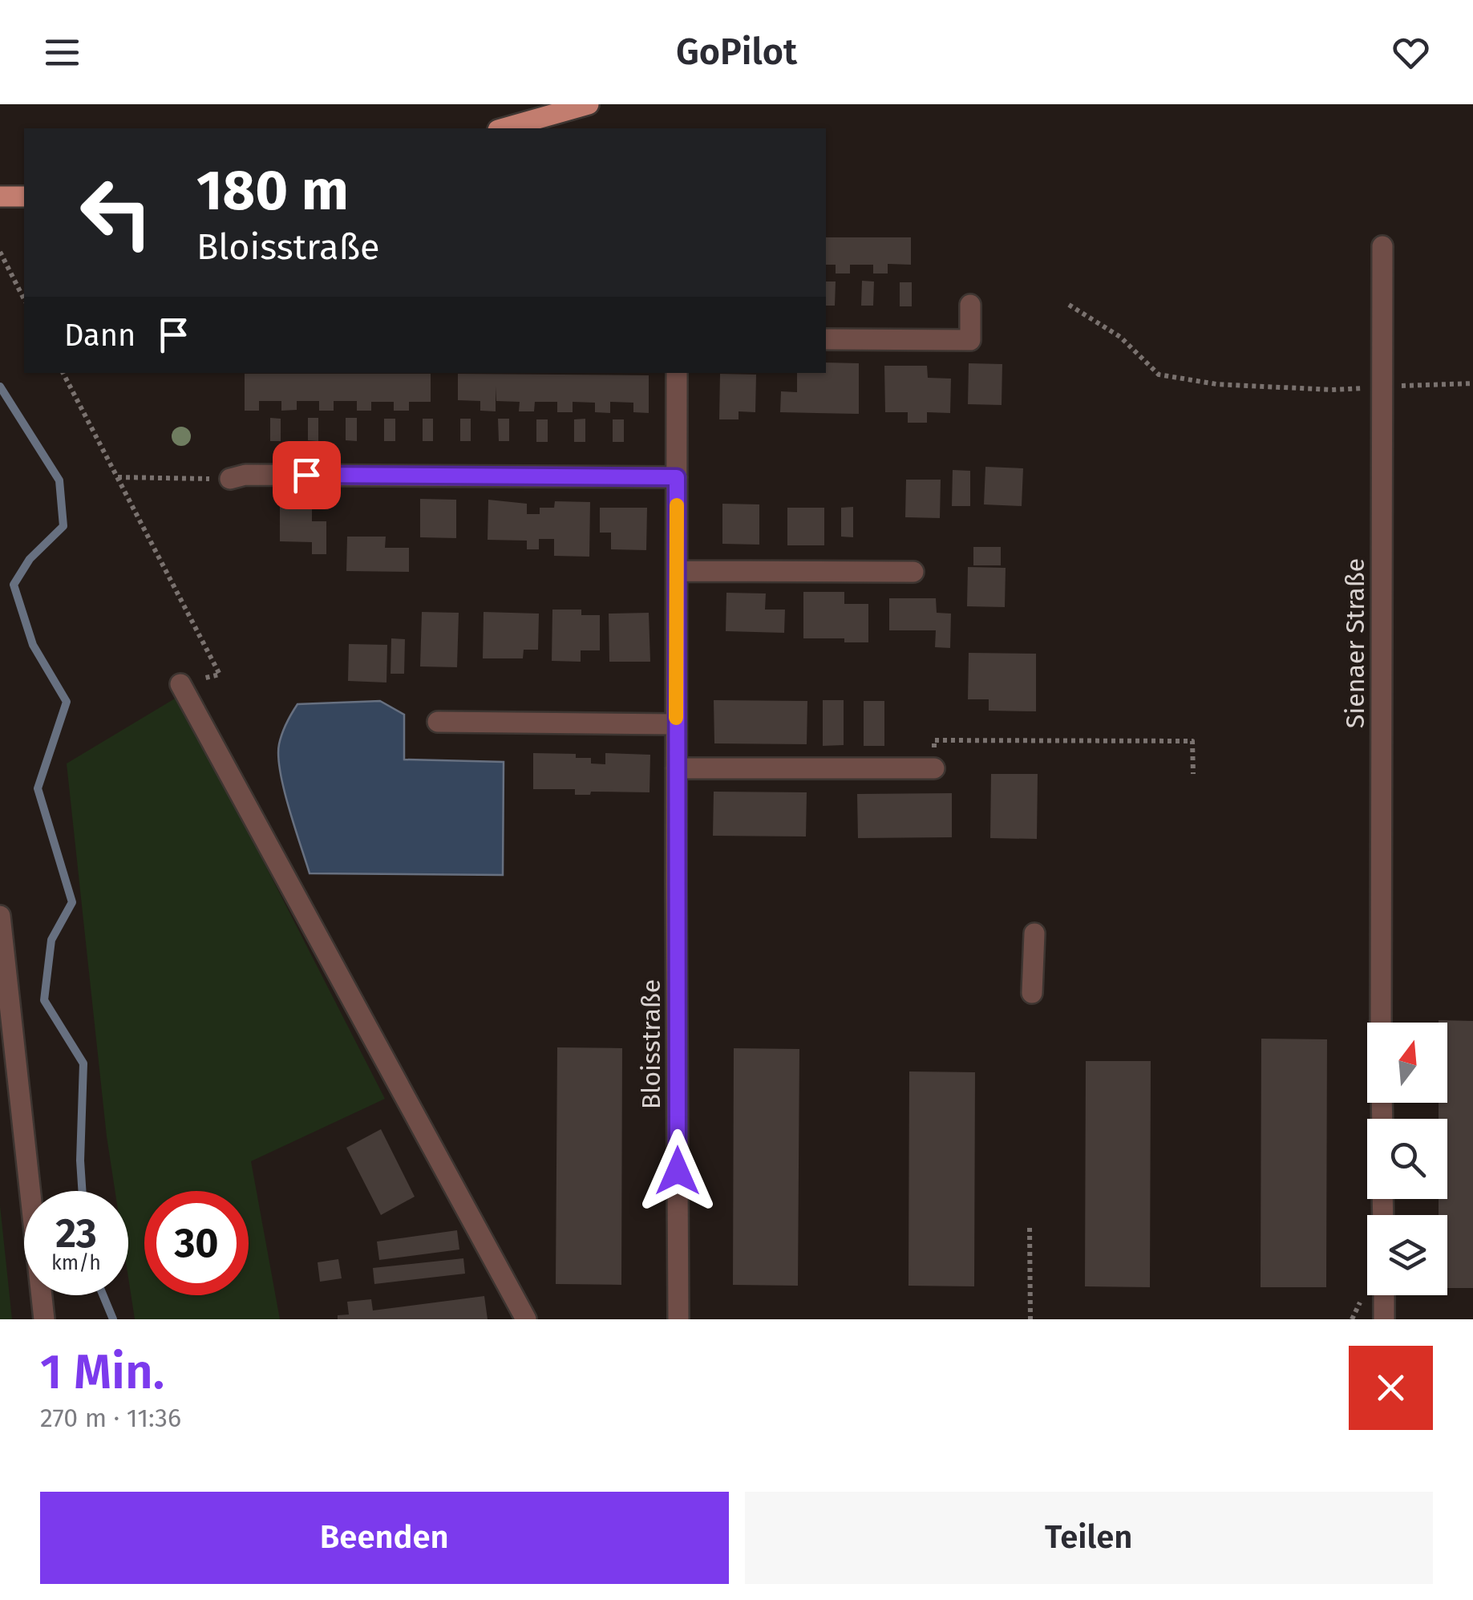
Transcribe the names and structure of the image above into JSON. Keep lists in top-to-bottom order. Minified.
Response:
{"streets":{"street":["Sienaer Straße","Bloisstraße"]},"north":"top","page":{"header":"GoPilot","turn":["180 m","Bloisstraße"],"then":"Dann","speed":"23 km/h","limit":"30","heading":["1 Min.","270 m · 11:36"],"buttons":["Beenden","Teilen"]}}
